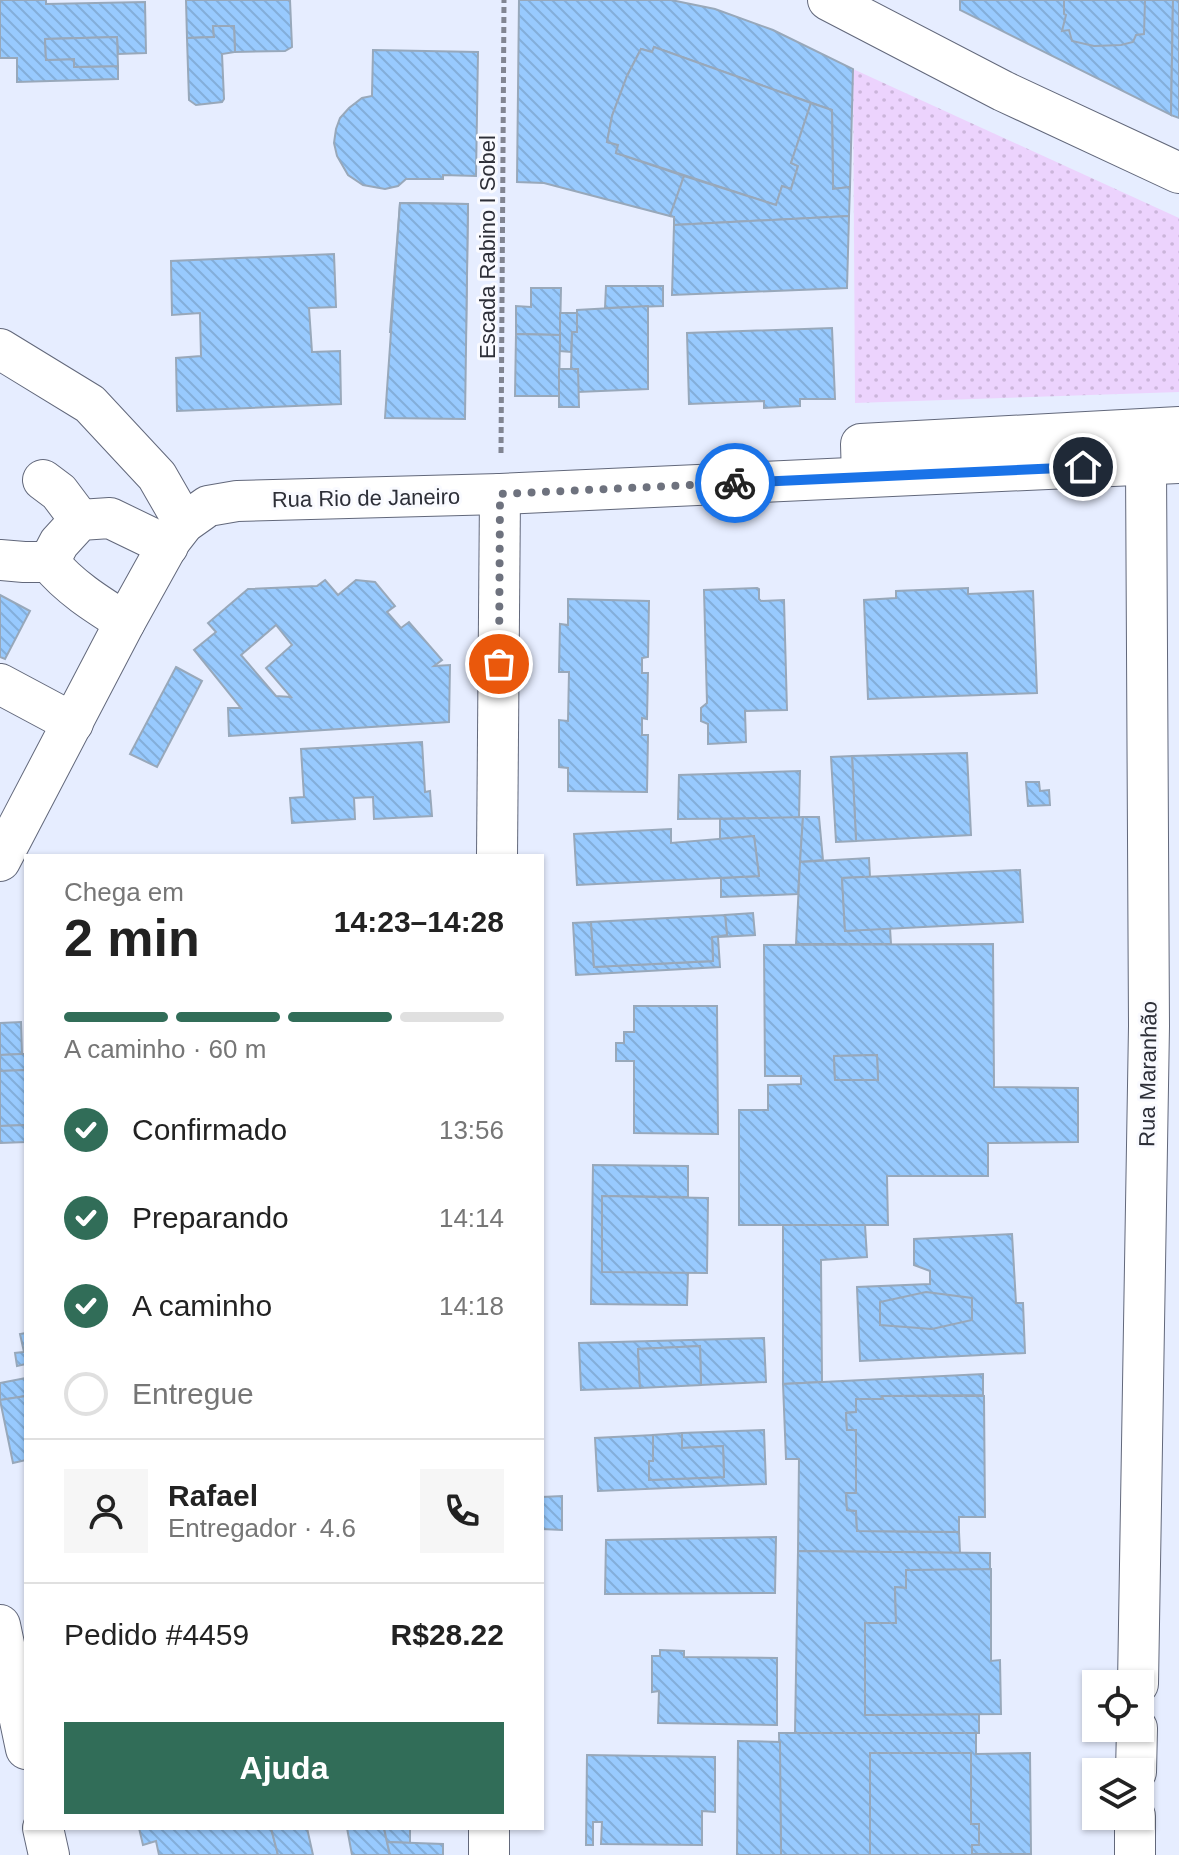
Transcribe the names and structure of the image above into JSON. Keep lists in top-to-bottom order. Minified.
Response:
{"streets":{"street":["Rua Rio de Janeiro","Rua Maranhão"],"path":["Escada Rabino I Sobel"]},"crossings":[["Escada Rabino I Sobel","Rua Rio de Janeiro"],["Rua Rio de Janeiro","Rua Maranhão"]],"page":{"heading":["2 min","Chega em","14:23–14:28"],"panel":["Rafael","Entregador · 4.6","Pedido #4459","R$28.22"],"bar":"A caminho · 60 m","list":[["Confirmado","13:56"],["Preparando","14:14"],["A caminho","14:18"],"Entregue"],"buttons":"Ajuda"}}
